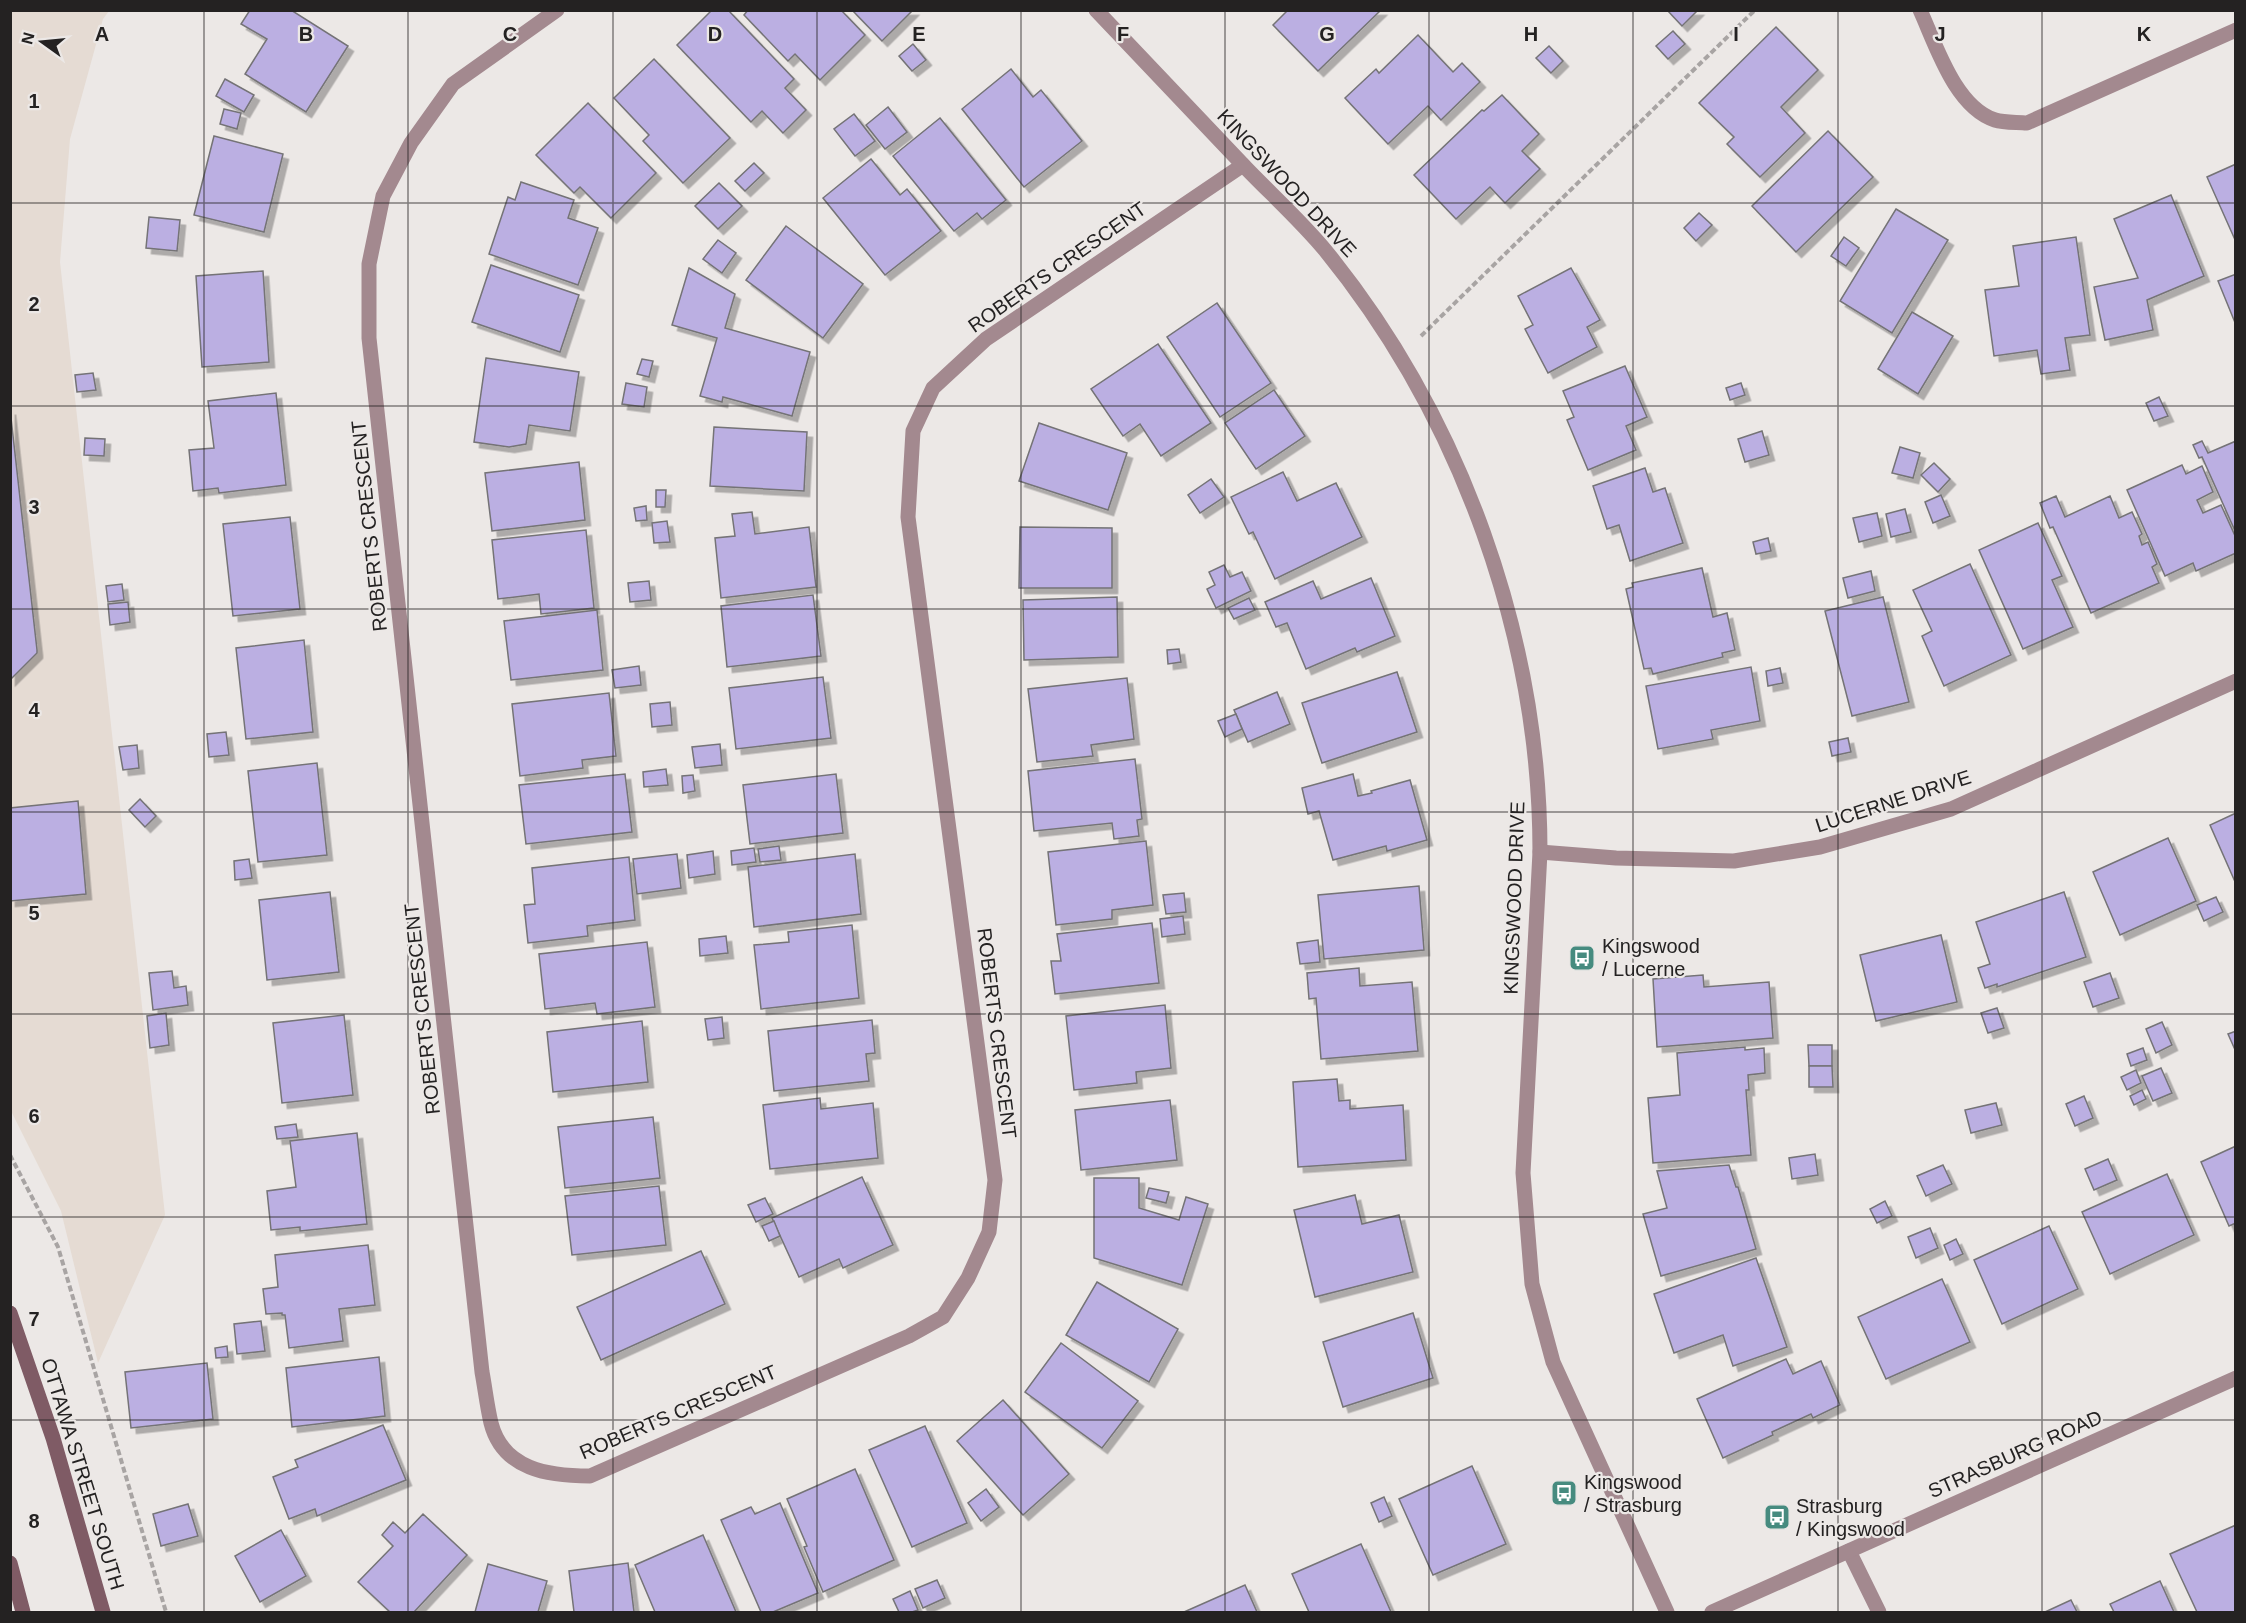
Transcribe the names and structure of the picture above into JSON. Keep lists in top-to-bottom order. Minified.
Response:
{"streets":{"main road":["OTTAWA STREET SOUTH"],"street":["KINGSWOOD DRIVE","ROBERTS CRESCENT","LUCERNE DRIVE","STRASBURG ROAD"]},"crossings":[["KINGSWOOD DRIVE","ROBERTS CRESCENT"],["KINGSWOOD DRIVE","LUCERNE DRIVE"]],"places":{"bus stop":["Kingswood / Lucerne","Kingswood / Strasburg","Strasburg / Kingswood"]},"north":"left","grid":{"columns":["A","B","C","D","E","F","G","H","I","J","K"],"rows":["1","2","3","4","5","6","7","8"]}}
